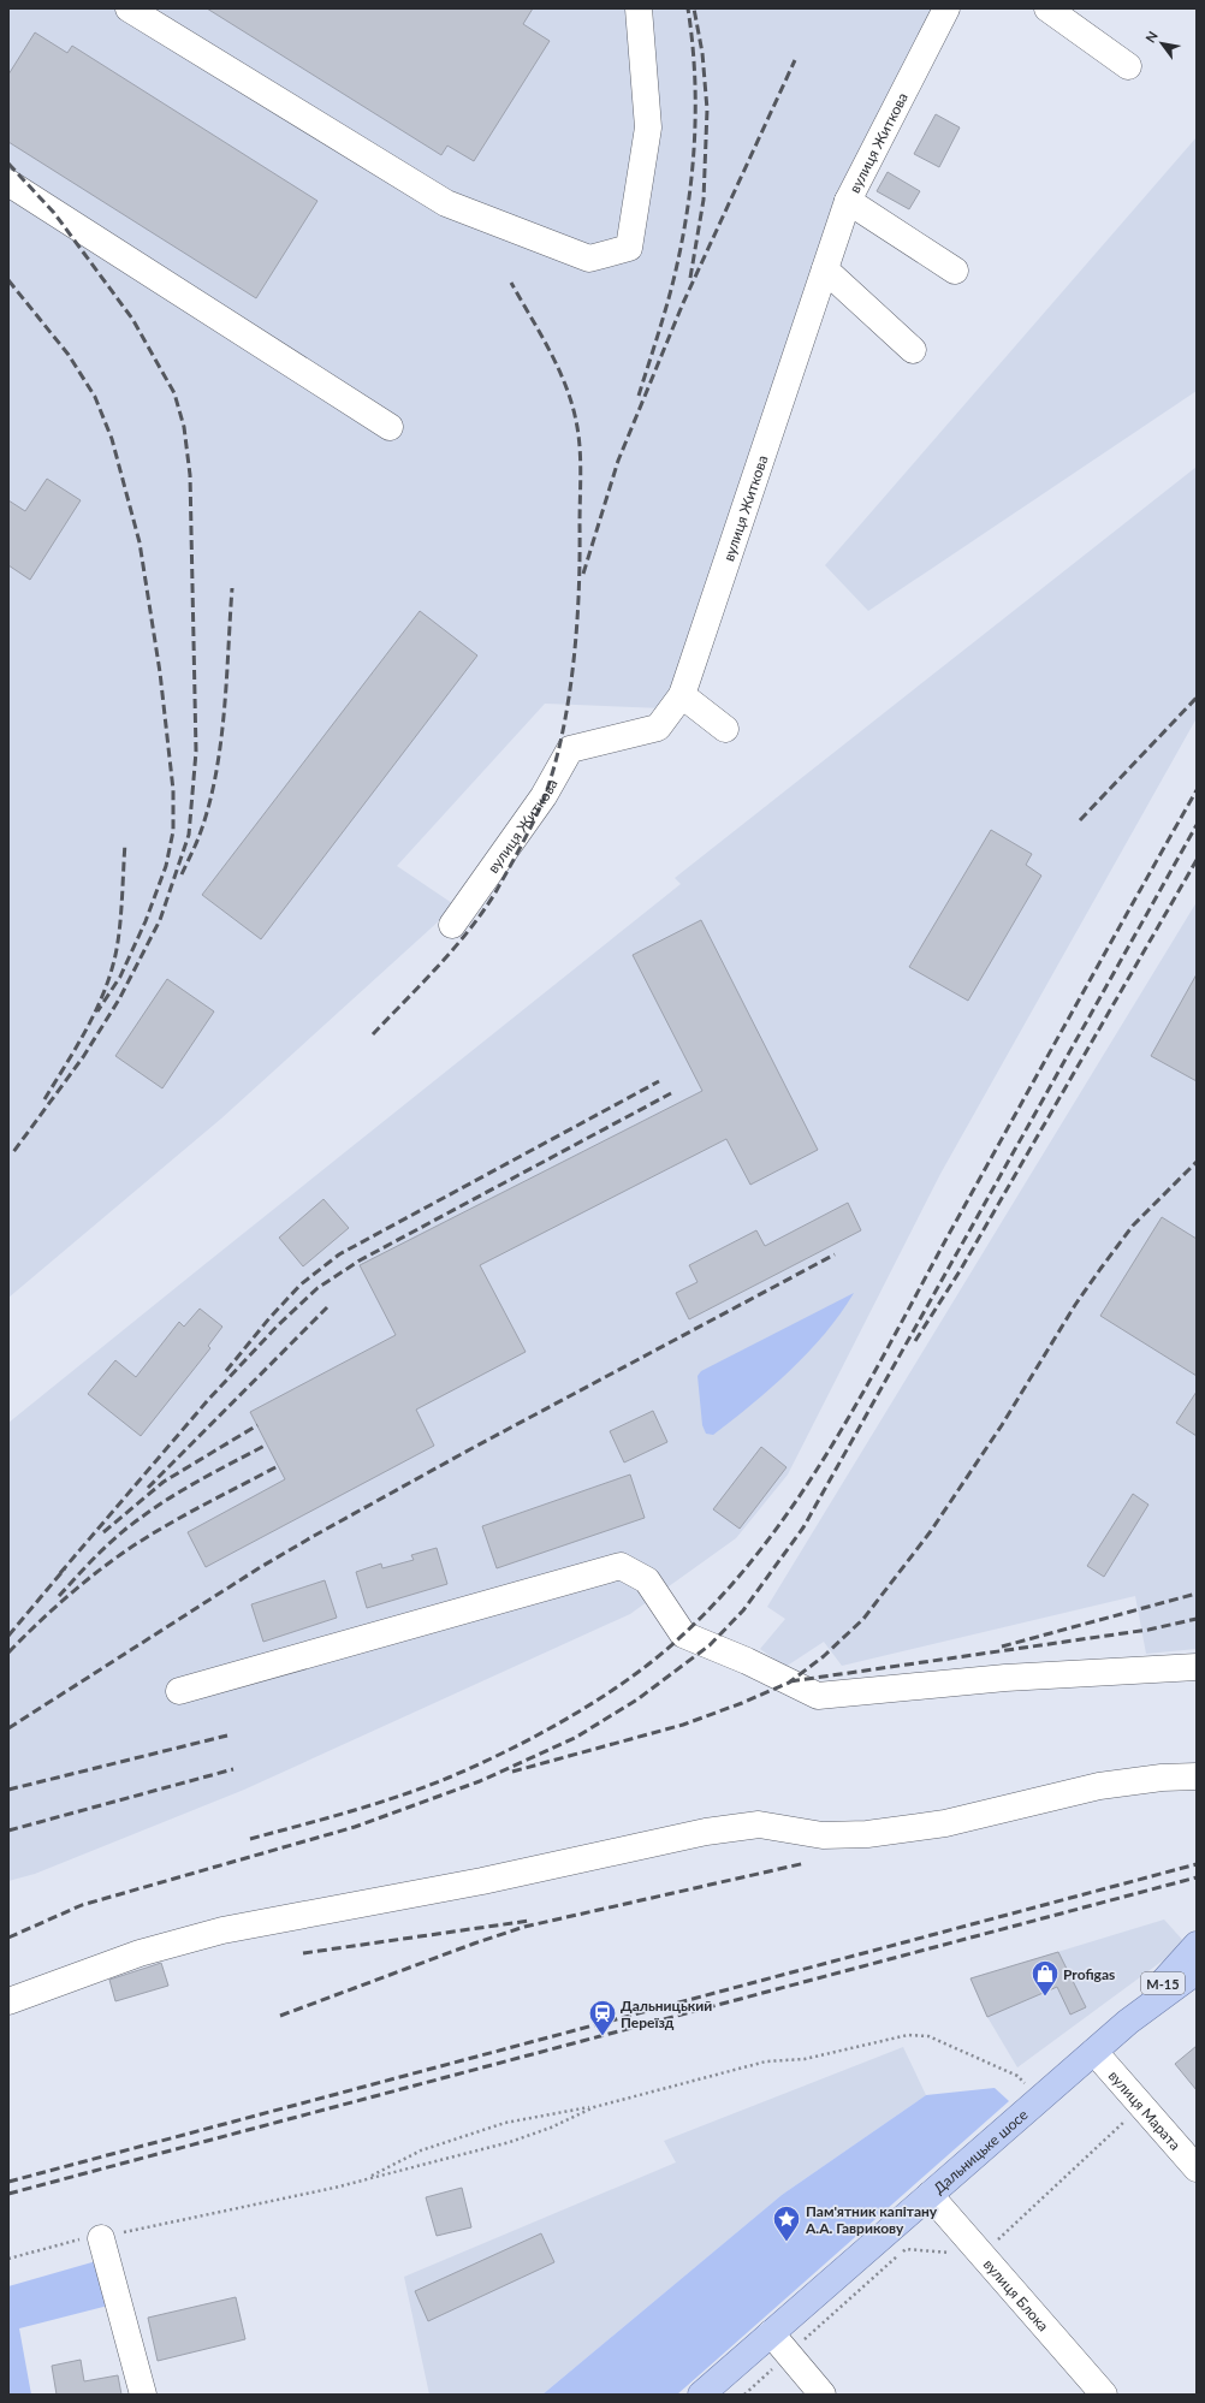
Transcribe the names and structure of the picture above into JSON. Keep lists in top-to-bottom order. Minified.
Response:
{"streets":{"main road":["М-15","Дальницьке шосе"],"street":["вулиця Житкова","вулиця Марата","вулиця Блока"]},"crossings":[["М-15","Дальницьке шосе"],["вулиця Марата","Дальницьке шосе"],["Дальницьке шосе","вулиця Блока"]],"places":{"shop":["Profigas"],"station":["Дальницький Переїзд"],"place":["Пам'ятник капітану А.А. Гаврикову"]},"north":"top left"}
